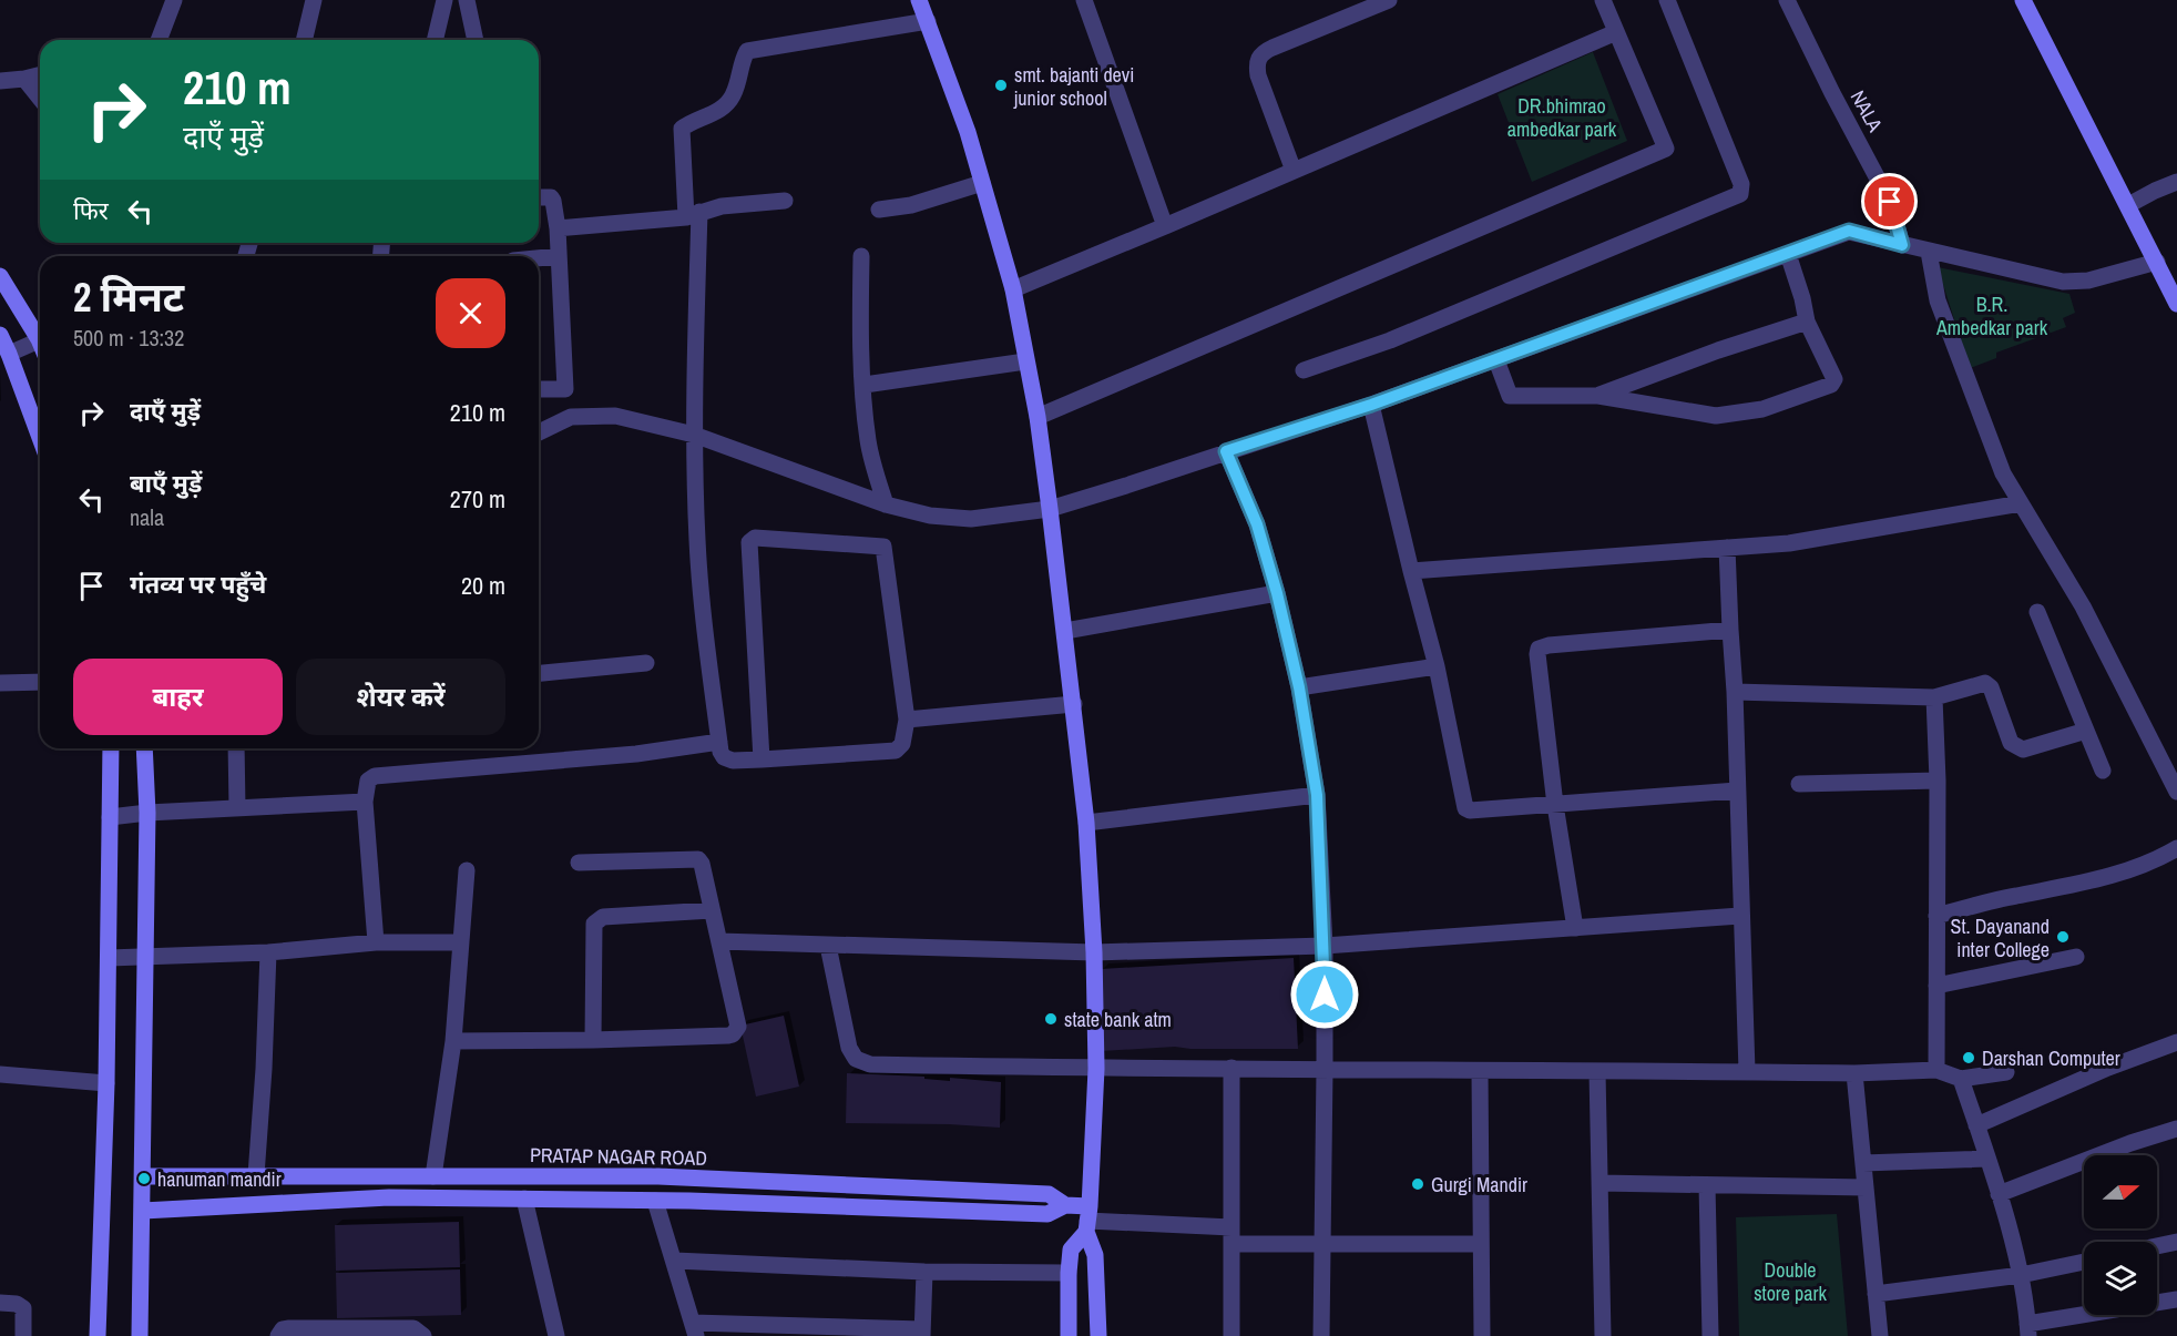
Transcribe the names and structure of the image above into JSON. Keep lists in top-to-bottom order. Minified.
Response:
{"streets":{"street":["NALA","PRATAP NAGAR ROAD"]},"parks":["DR.bhimrao ambedkar park","B.R. Ambedkar park","Double store park"],"places":["smt. bajanti devi junior school","St. Dayanand inter College","state bank atm","Darshan Computer","hanuman mandir","Gurgi Mandir"],"north":"right","page":{"turn":["210 m","दाएँ मुड़ें"],"then":"फिर","heading":["2 मिनट","500 m · 13:32"],"list":[{"name":"दाएँ मुड़ें","value":"210 m"},{"name":"बाएँ मुड़ें","note":"nala","value":"270 m"},{"name":"गंतव्य पर पहुँचे","value":"20 m"}],"buttons":["बाहर","शेयर करें"]}}
